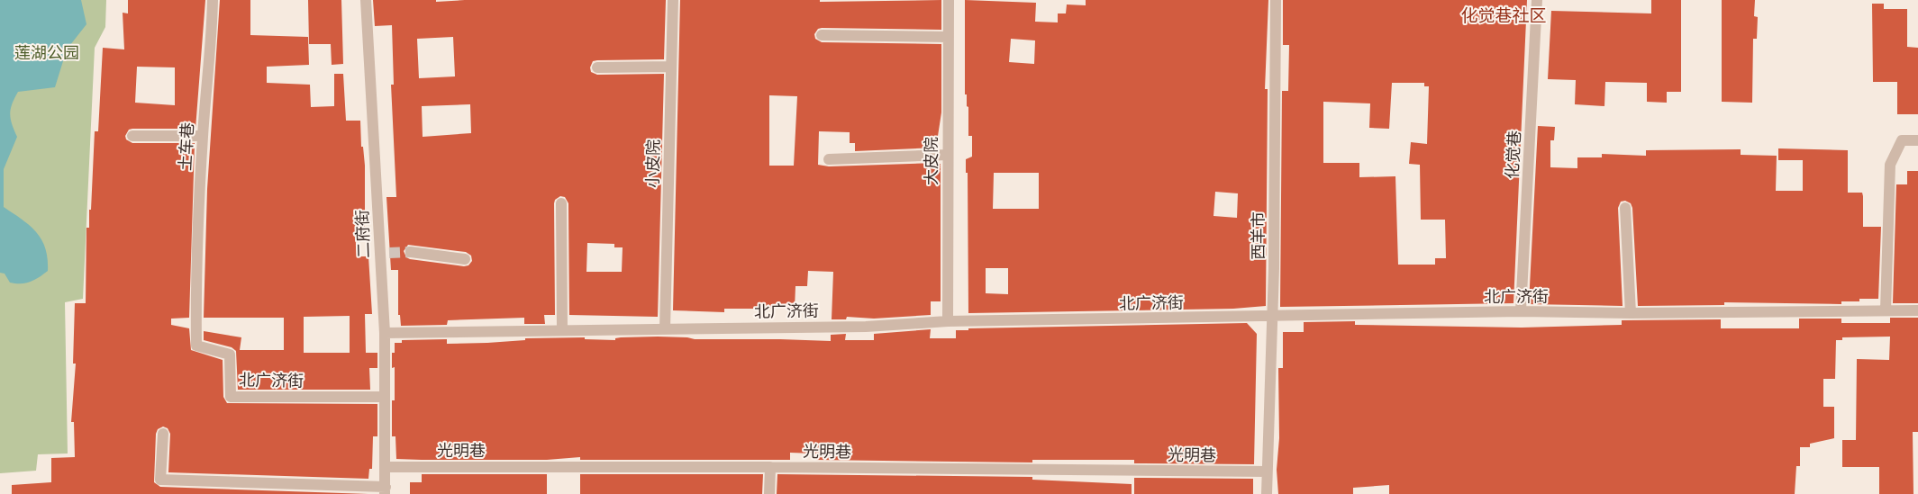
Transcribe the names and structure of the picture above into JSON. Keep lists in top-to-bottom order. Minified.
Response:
{"streets":{"street":["土车巷","化觉巷","大皮院","小皮院","二府街","西羊市","北广济街","光明巷"]},"crossings":[["土车巷","北广济街"],["化觉巷","北广济街"],["大皮院","北广济街"],["小皮院","北广济街"],["二府街","北广济街"],["二府街","光明巷"],["西羊市","北广济街"],["西羊市","光明巷"]],"districts":["化觉巷社区"],"parks":["莲湖公园"]}
